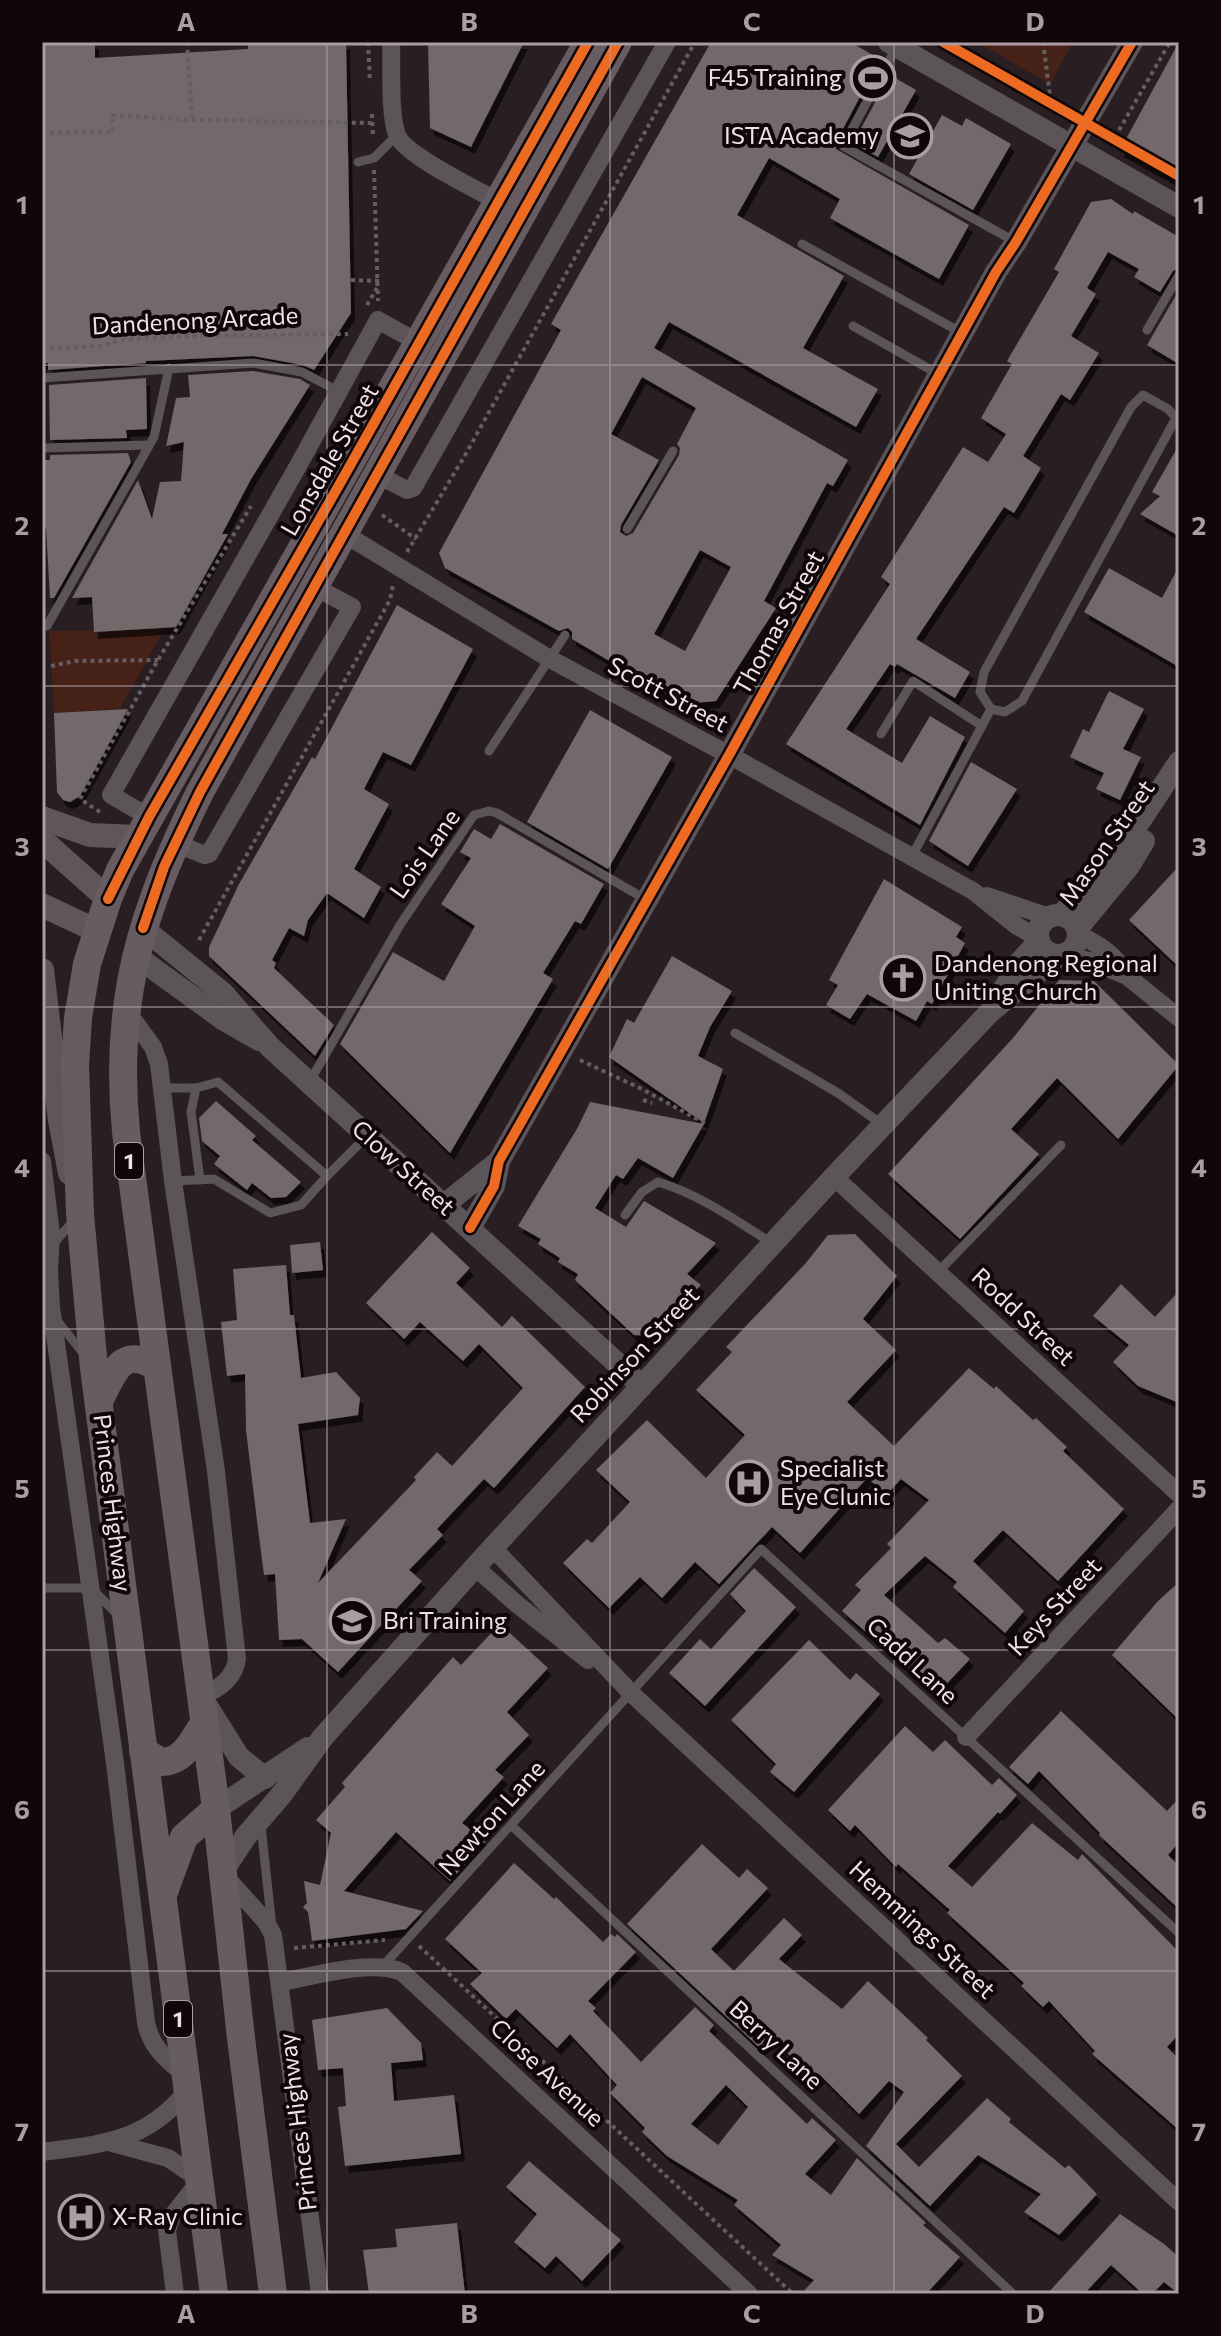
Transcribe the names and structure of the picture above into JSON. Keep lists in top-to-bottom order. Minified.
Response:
{"streets":{"highway":["Lonsdale Street","1","Clow Street","Princes Highway"],"street":["Thomas Street","Scott Street","Mason Street","Rodd Street","Robinson Street","Keys Street","Hemmings Street","Close Avenue"],"lane":["Dandenong Arcade","Lois Lane","Cadd Lane","Newton Lane","Berry Lane"]},"crossings":[["Dandenong Arcade","Lonsdale Street"],["Lonsdale Street","Scott Street"],["Lonsdale Street","Clow Street"],["Lonsdale Street","Princes Highway"],["Thomas Street","Scott Street"],["Thomas Street","Lois Lane"],["Thomas Street","Clow Street"],["Scott Street","Mason Street"],["Scott Street","Robinson Street"],["Mason Street","Robinson Street"],["Lois Lane","Clow Street"],["Clow Street","Robinson Street"],["Clow Street","Princes Highway"],["Rodd Street","Robinson Street"],["Robinson Street","Princes Highway"],["Robinson Street","Hemmings Street"],["Keys Street","Cadd Lane"],["Cadd Lane","Newton Lane"],["Cadd Lane","Hemmings Street"],["Newton Lane","Hemmings Street"],["Newton Lane","Berry Lane"],["Newton Lane","Close Avenue"]],"places":{"sports":["F45 Training"],"school or university":["ISTA Academy","Bri Training"],"church":["Dandenong Regional Uniting Church"],"hospital":["Specialist Eye Clunic","X-Ray Clinic"]},"grid":{"columns":["A","B","C","D"],"rows":["1","2","3","4","5","6","7"]}}
